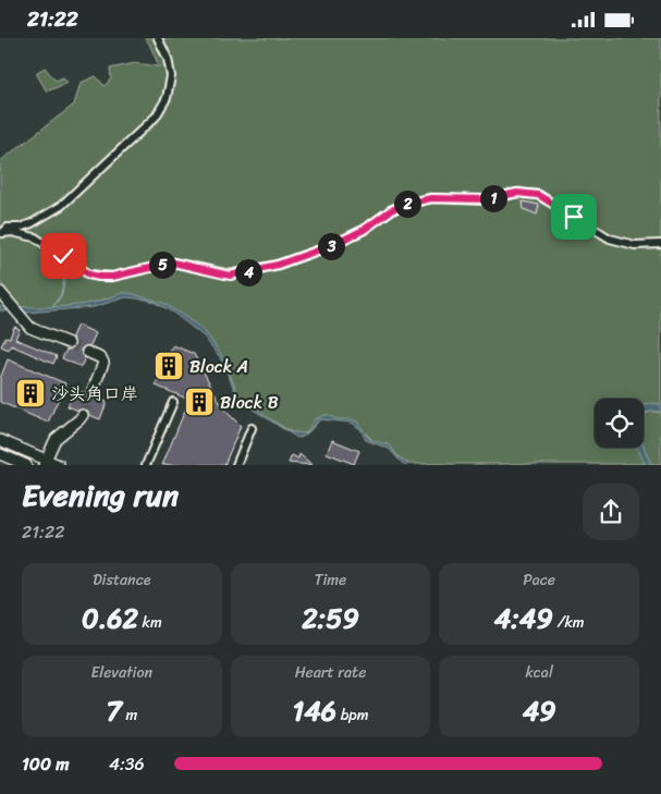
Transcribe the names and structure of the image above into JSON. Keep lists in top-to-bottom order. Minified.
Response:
{"places":{"building":["Block A","沙头角口岸","Block B"]},"page":{"status":"21:22","pins":["1","2","3","5","4"],"heading":["Evening run","21:22"],"stats":[["Distance","0.62 km"],["Time","2:59"],["Pace","4:49 /km"],["Elevation","7 m"],["Heart rate","146 bpm"],["kcal","49"]],"list":[{"name":"100 m","note":"4:36"}]}}
